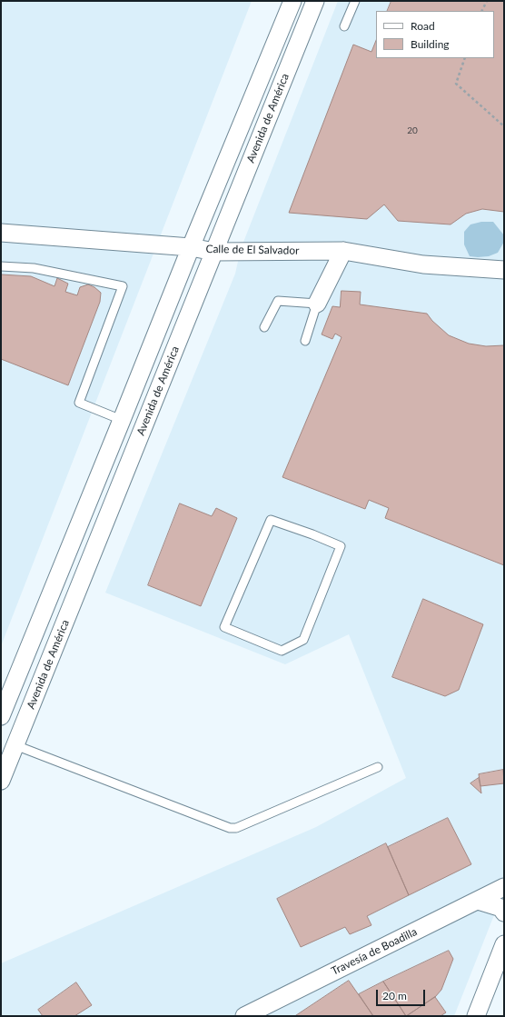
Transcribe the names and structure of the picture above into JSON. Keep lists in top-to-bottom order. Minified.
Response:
{"streets":{"street":["Avenida de América","Calle de El Salvador","Travesía de Boadilla"]},"crossings":[["Avenida de América","Calle de El Salvador"]],"house_numbers":["20"],"legend":["Road","Building"],"scale_bar":"20 m"}
